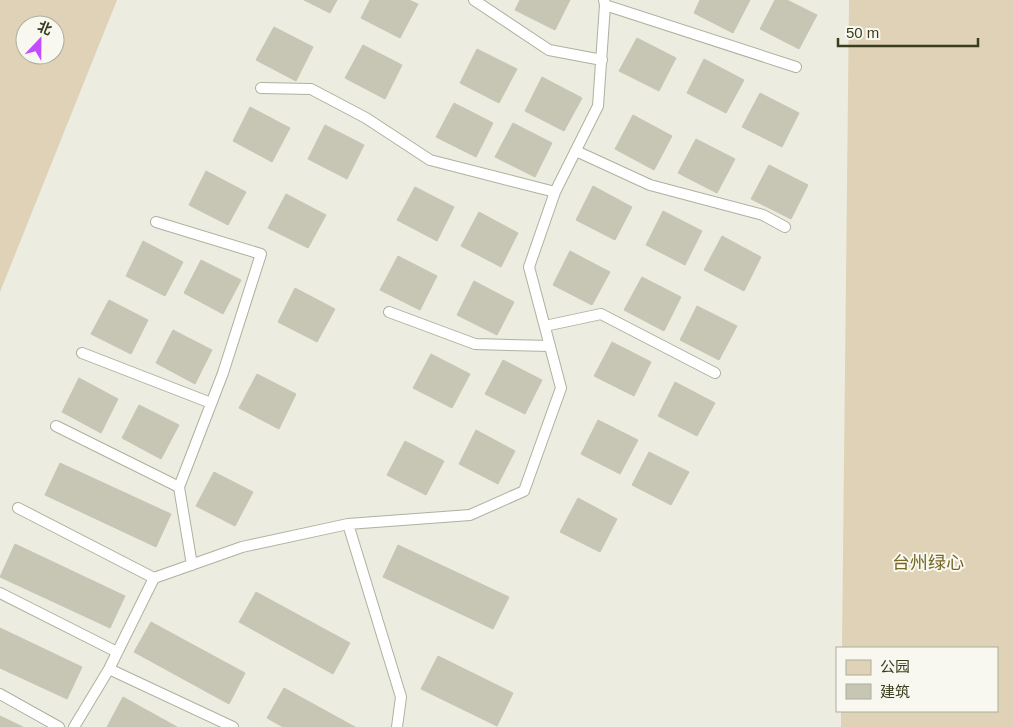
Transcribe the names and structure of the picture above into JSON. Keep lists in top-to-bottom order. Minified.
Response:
{"parks":["台州绿心"],"legend":["公园","建筑"],"scale_bar":"50 m","north":"top"}
